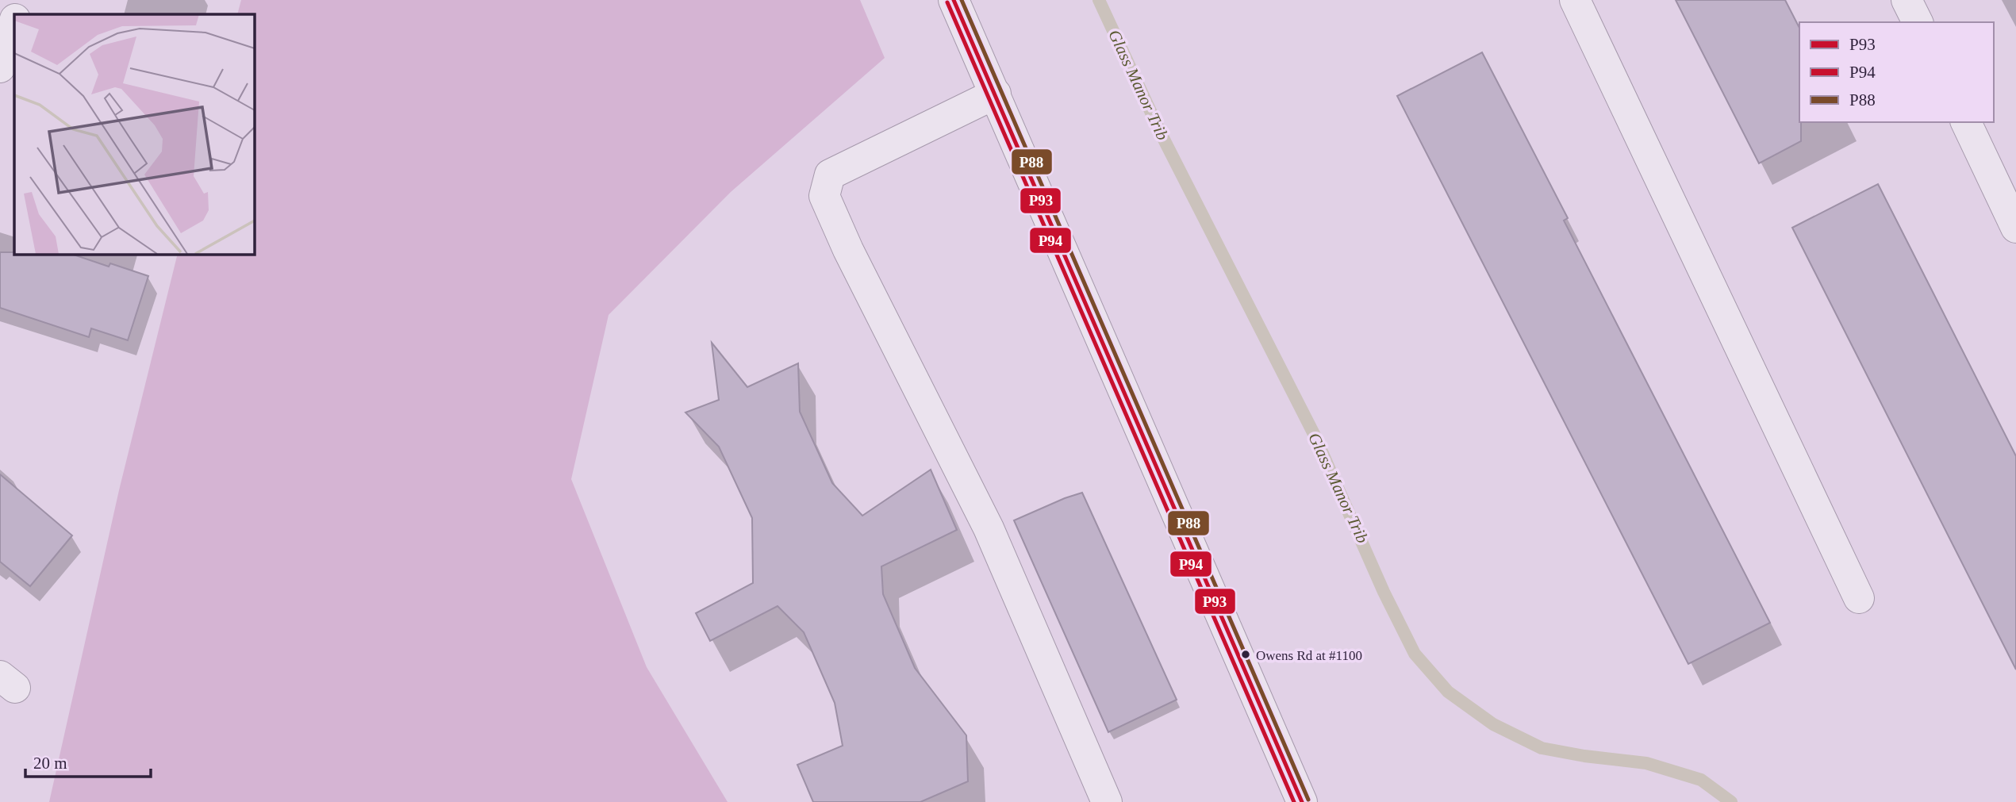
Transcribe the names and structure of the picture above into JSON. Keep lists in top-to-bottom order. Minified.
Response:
{"water":["Glass Manor Trib"],"places":["Owens Rd at #1100"],"lines":["transit line P93","transit line P88","transit line P94"],"legend":["P93","P94","P88"],"scale_bar":"20 m"}
